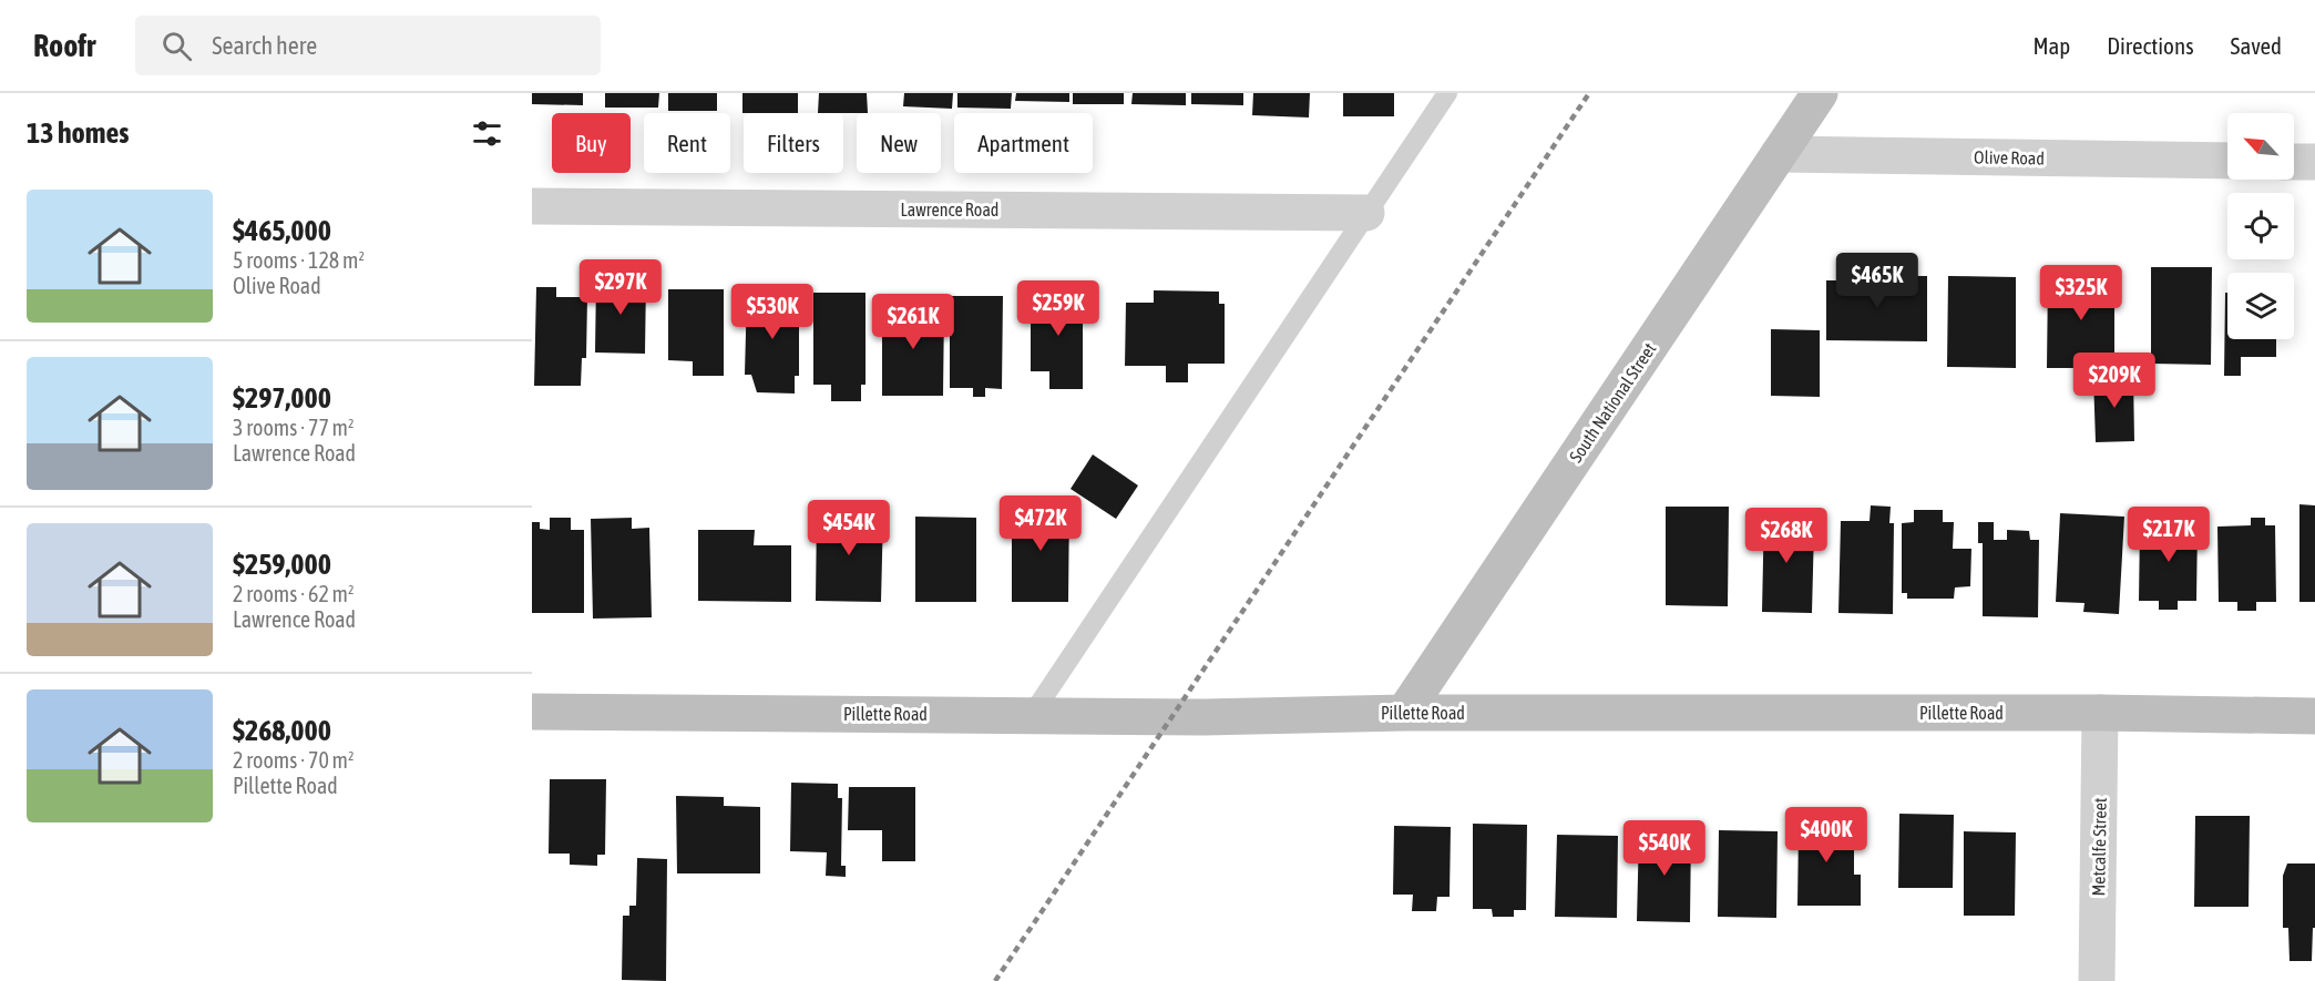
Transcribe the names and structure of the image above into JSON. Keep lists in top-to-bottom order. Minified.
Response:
{"streets":{"street":["Olive Road","Lawrence Road","South National Street","Pillette Road","Metcalfe Street"]},"crossings":[["Olive Road","South National Street"],["South National Street","Pillette Road"],["Pillette Road","Metcalfe Street"]],"north":"top left","page":{"header":"Roofr","search":"Search here","nav":["Map","Directions","Saved"],"heading":"13 homes","chip":["Buy","Rent","Filters","New","Apartment"],"list":[{"name":"$465,000","note":"5 rooms · 128 m² · Olive Road"},{"name":"$297,000","note":"3 rooms · 77 m² · Lawrence Road"},{"name":"$259,000","note":"2 rooms · 62 m² · Lawrence Road"},{"name":"$268,000","note":"2 rooms · 70 m² · Pillette Road"}],"price":["$465K","$297K","$325K","$259K","$530K","$261K","$209K","$472K","$454K","$217K","$268K","$400K","$540K"]}}
